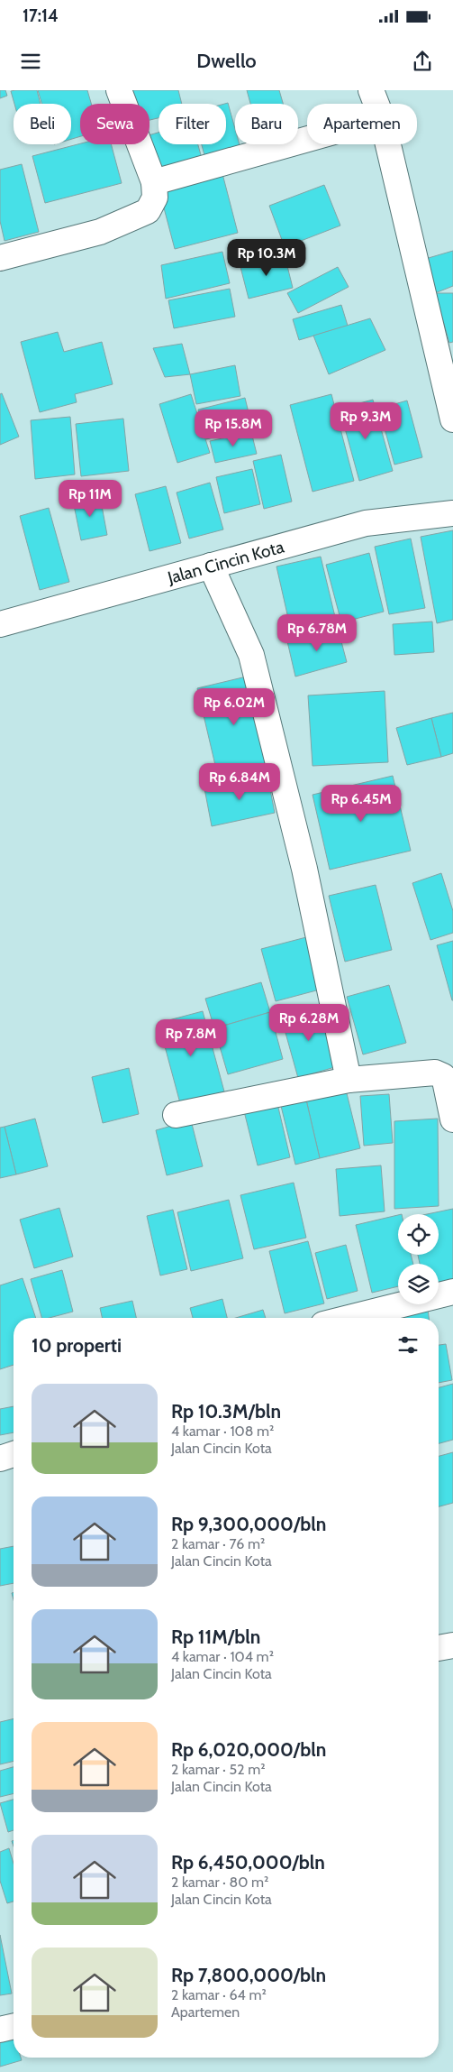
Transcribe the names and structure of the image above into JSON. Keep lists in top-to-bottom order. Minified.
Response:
{"streets":{"street":["Jalan Cincin Kota"]},"page":{"status":"17:14","header":"Dwello","chip":["Beli","Sewa","Filter","Baru","Apartemen"],"price":["Rp 10.3M","Rp 9.3M","Rp 15.8M","Rp 11M","Rp 6.78M","Rp 6.02M","Rp 6.84M","Rp 6.45M","Rp 6.28M","Rp 7.8M"],"heading":"10 properti","list":[{"name":"Rp 10.3M/bln","note":"4 kamar · 108 m² · Jalan Cincin Kota"},{"name":"Rp 9,300,000/bln","note":"2 kamar · 76 m² · Jalan Cincin Kota"},{"name":"Rp 11M/bln","note":"4 kamar · 104 m² · Jalan Cincin Kota"},{"name":"Rp 6,020,000/bln","note":"2 kamar · 52 m² · Jalan Cincin Kota"},{"name":"Rp 6,450,000/bln","note":"2 kamar · 80 m² · Jalan Cincin Kota"},{"name":"Rp 7,800,000/bln","note":"2 kamar · 64 m² · Apartemen"}]}}
